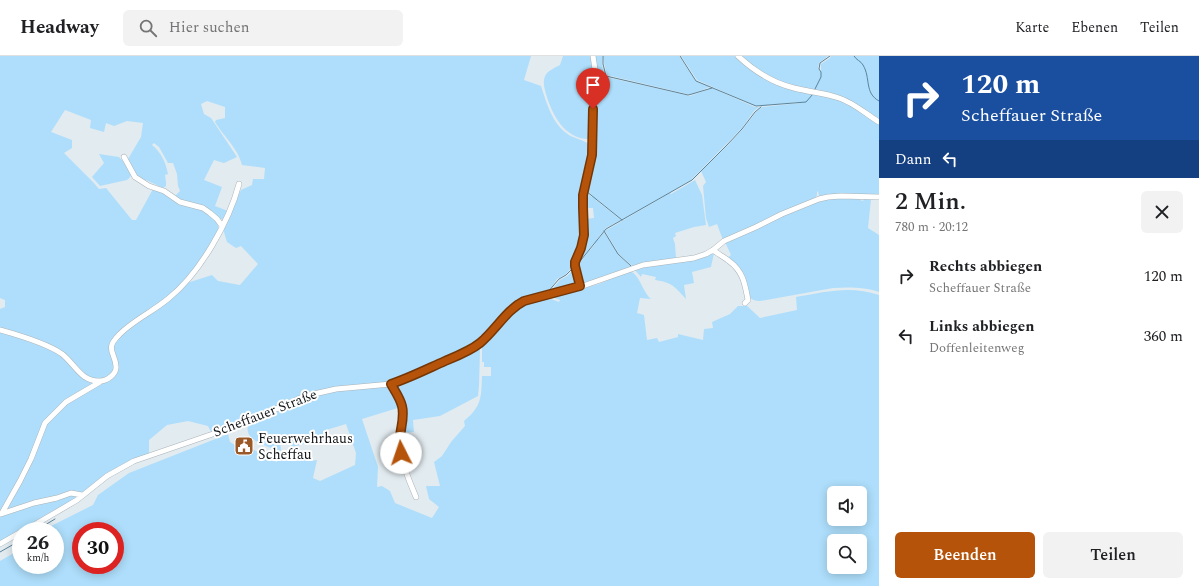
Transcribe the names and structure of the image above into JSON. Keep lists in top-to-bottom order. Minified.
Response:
{"streets":{"street":["Scheffauer Straße"]},"places":{"public building":["Feuerwehrhaus Scheffau"]},"page":{"header":"Headway","search":"Hier suchen","nav":["Karte","Ebenen","Teilen"],"turn":["120 m","Scheffauer Straße"],"then":"Dann","heading":["2 Min.","780 m · 20:12"],"list":[{"name":"Rechts abbiegen","note":"Scheffauer Straße","value":"120 m"},{"name":"Links abbiegen","note":"Doffenleitenweg","value":"360 m"}],"speed":"26 km/h","limit":"30","buttons":["Beenden","Teilen"]}}
